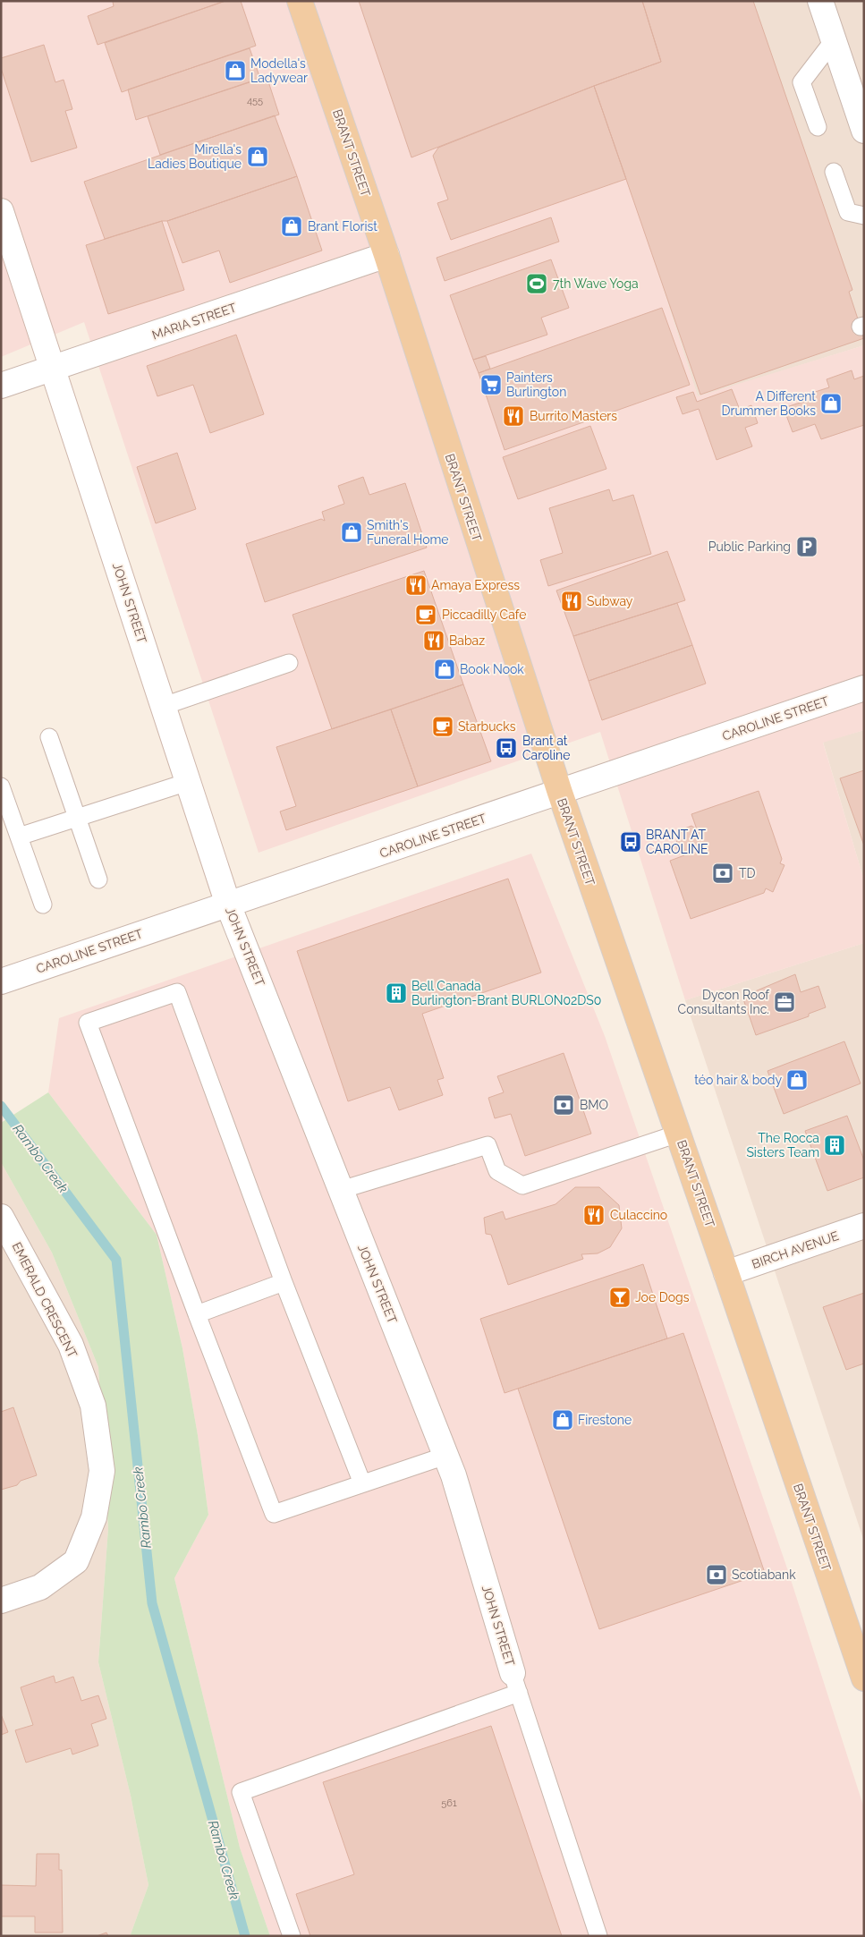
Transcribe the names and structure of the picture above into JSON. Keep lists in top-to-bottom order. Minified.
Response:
{"streets":{"main road":["BRANT STREET"],"street":["MARIA STREET","JOHN STREET","CAROLINE STREET","BIRCH AVENUE","EMERALD CRESCENT"]},"crossings":[["BRANT STREET","MARIA STREET"],["BRANT STREET","CAROLINE STREET"],["BRANT STREET","BIRCH AVENUE"],["MARIA STREET","JOHN STREET"],["JOHN STREET","CAROLINE STREET"]],"water":["Rambo Creek"],"places":{"shop":["Modella's Ladywear","Mirella's Ladies Boutique","Brant Florist","A Different Drummer Books","Smith's Funeral Home","Book Nook","téo hair & body","Firestone"],"sports":["7th Wave Yoga"],"supermarket":["Painters Burlington"],"restaurant":["Burrito Masters","Amaya Express","Subway","Babaz","Culaccino"],"parking":["Public Parking"],"cafe":["Piccadilly Cafe","Starbucks"],"bus stop":["Brant at Caroline","BRANT AT CAROLINE"],"bank":["TD","BMO","Scotiabank"],"building":["Bell Canada Burlington-Brant BURLON02DS0","The Rocca Sisters Team"],"office":["Dycon Roof Consultants Inc."],"bar":["Joe Dogs"]},"house_numbers":["455","561"]}
